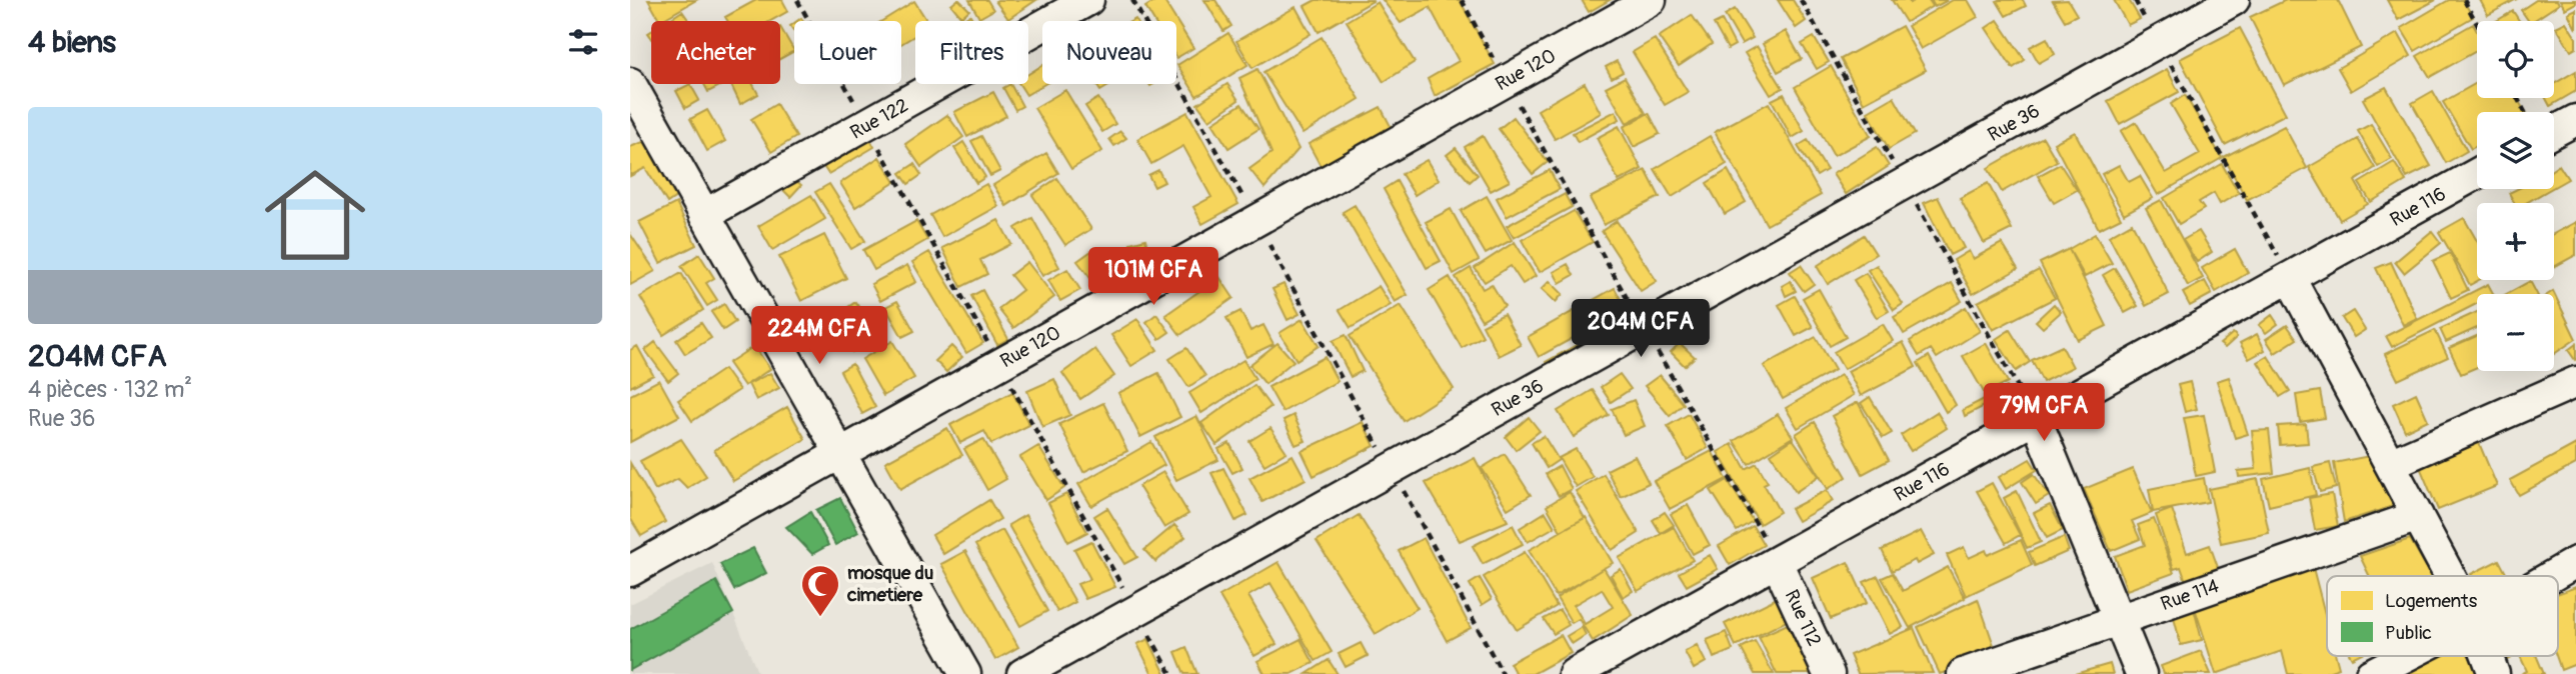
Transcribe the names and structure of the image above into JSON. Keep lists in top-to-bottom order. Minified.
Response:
{"streets":{"street":["Rue 120","Rue 122","Rue 36","Rue 116","Rue 114","Rue 112"]},"crossings":[["Rue 116","Rue 112"]],"places":{"mosque":["mosque du cimetiere"]},"legend":["Logements","Public"],"page":{"heading":"4 biens","map_buttons":["+","−"],"chip":["Acheter","Louer","Filtres","Nouveau"],"list":[{"name":"204M CFA","note":"4 pièces · 132 m² · Rue 36"}],"price":["101M CFA","204M CFA","224M CFA","79M CFA"]}}
